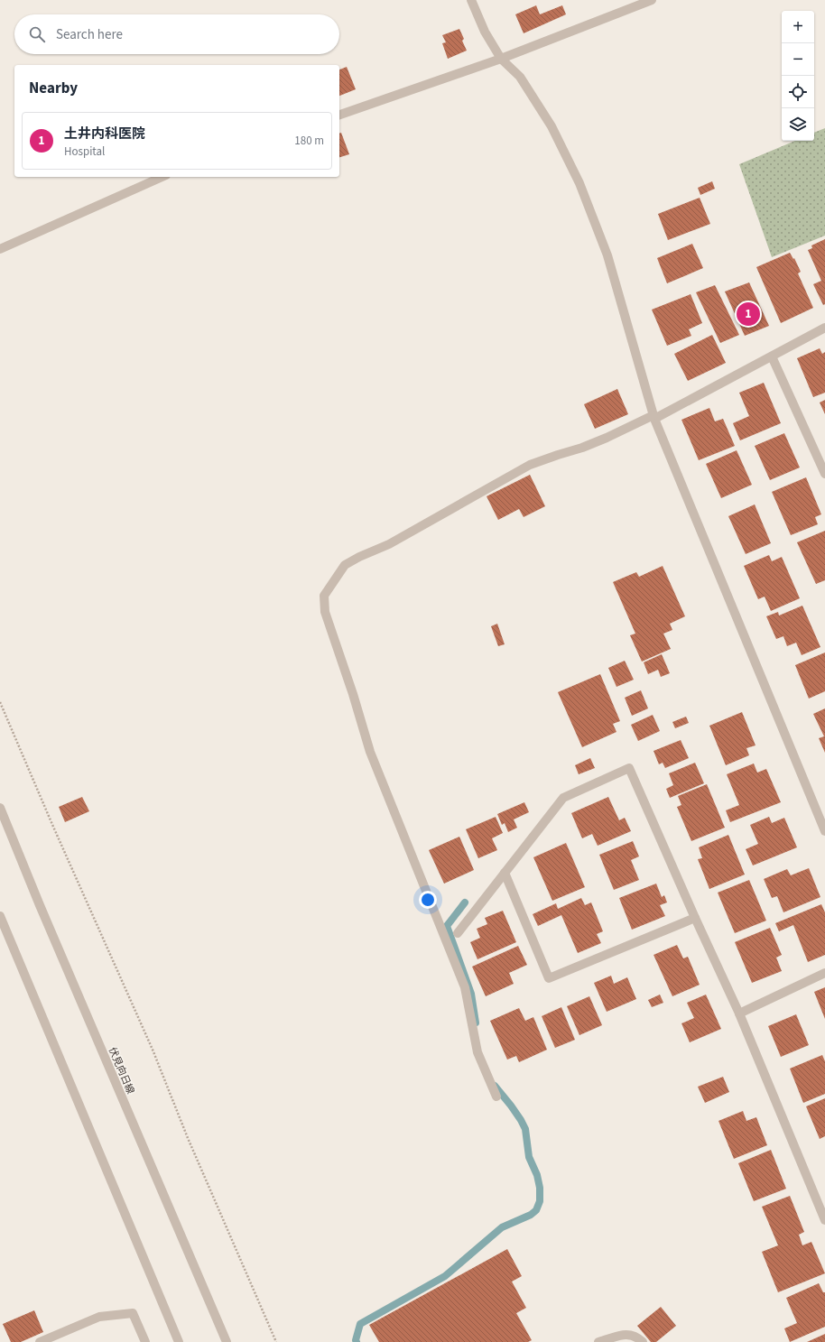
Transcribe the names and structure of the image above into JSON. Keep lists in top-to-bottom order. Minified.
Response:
{"streets":{"street":["伏見向日線"]},"page":{"map_buttons":["+","−"],"search":"Search here","heading":"Nearby","list":[{"mark":"1","name":"土井内科医院","note":"Hospital","value":"180 m"}],"pins":"1"}}
